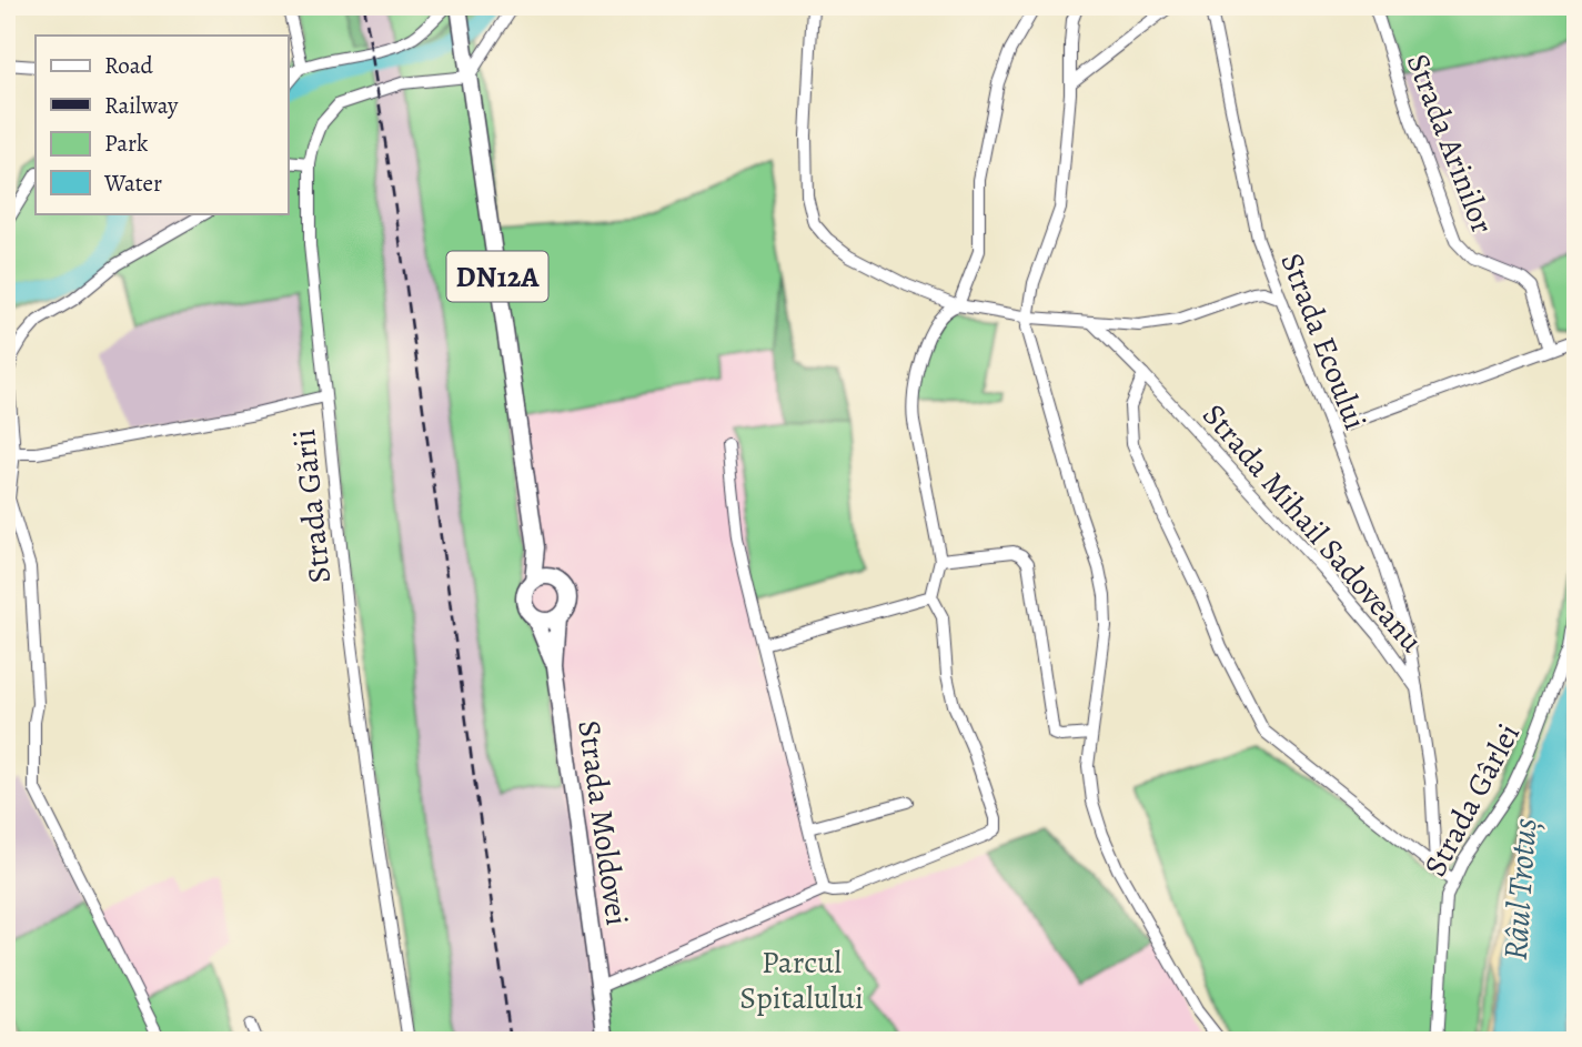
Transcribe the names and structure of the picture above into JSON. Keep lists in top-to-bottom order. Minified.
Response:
{"streets":{"main road":["DN12A","Strada Moldovei"],"street":["Strada Arinilor","Strada Ecoului","Strada Gării","Strada Mihail Sadoveanu","Strada Gârlei"]},"crossings":[["DN12A","Strada Gării"],["Strada Ecoului","Strada Mihail Sadoveanu"]],"water":["Râul Trotuș"],"parks":["Parcul Spitalului"],"legend":["Road","Railway","Park","Water"]}
